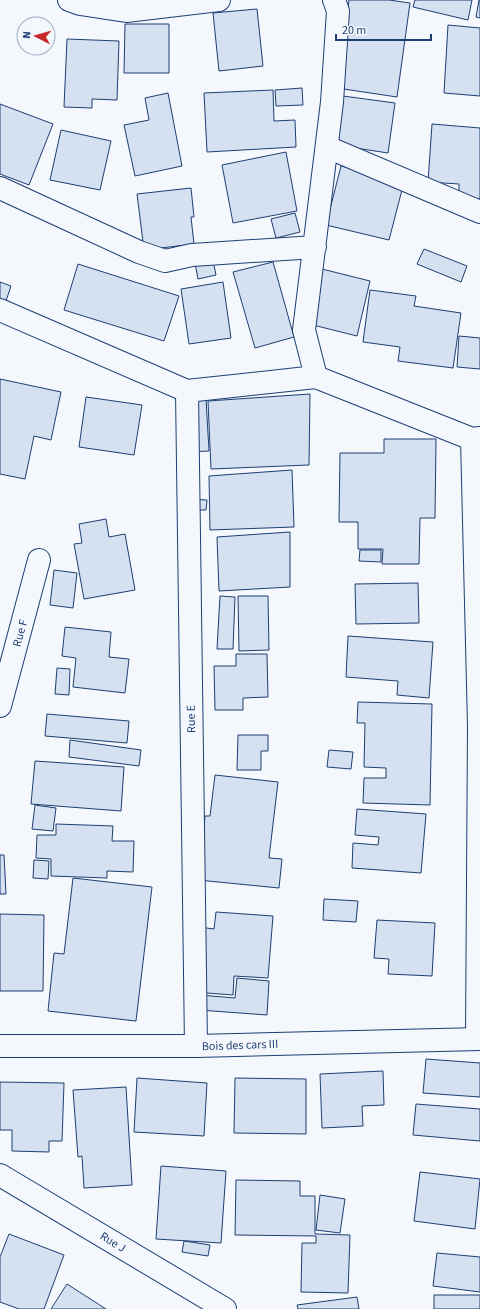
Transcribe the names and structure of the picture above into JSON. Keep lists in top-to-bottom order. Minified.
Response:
{"streets":{"street":["Rue F","Rue E","Bois des cars III","Rue J"]},"crossings":[["Rue E","Bois des cars III"]],"scale_bar":"20 m","north":"left"}
